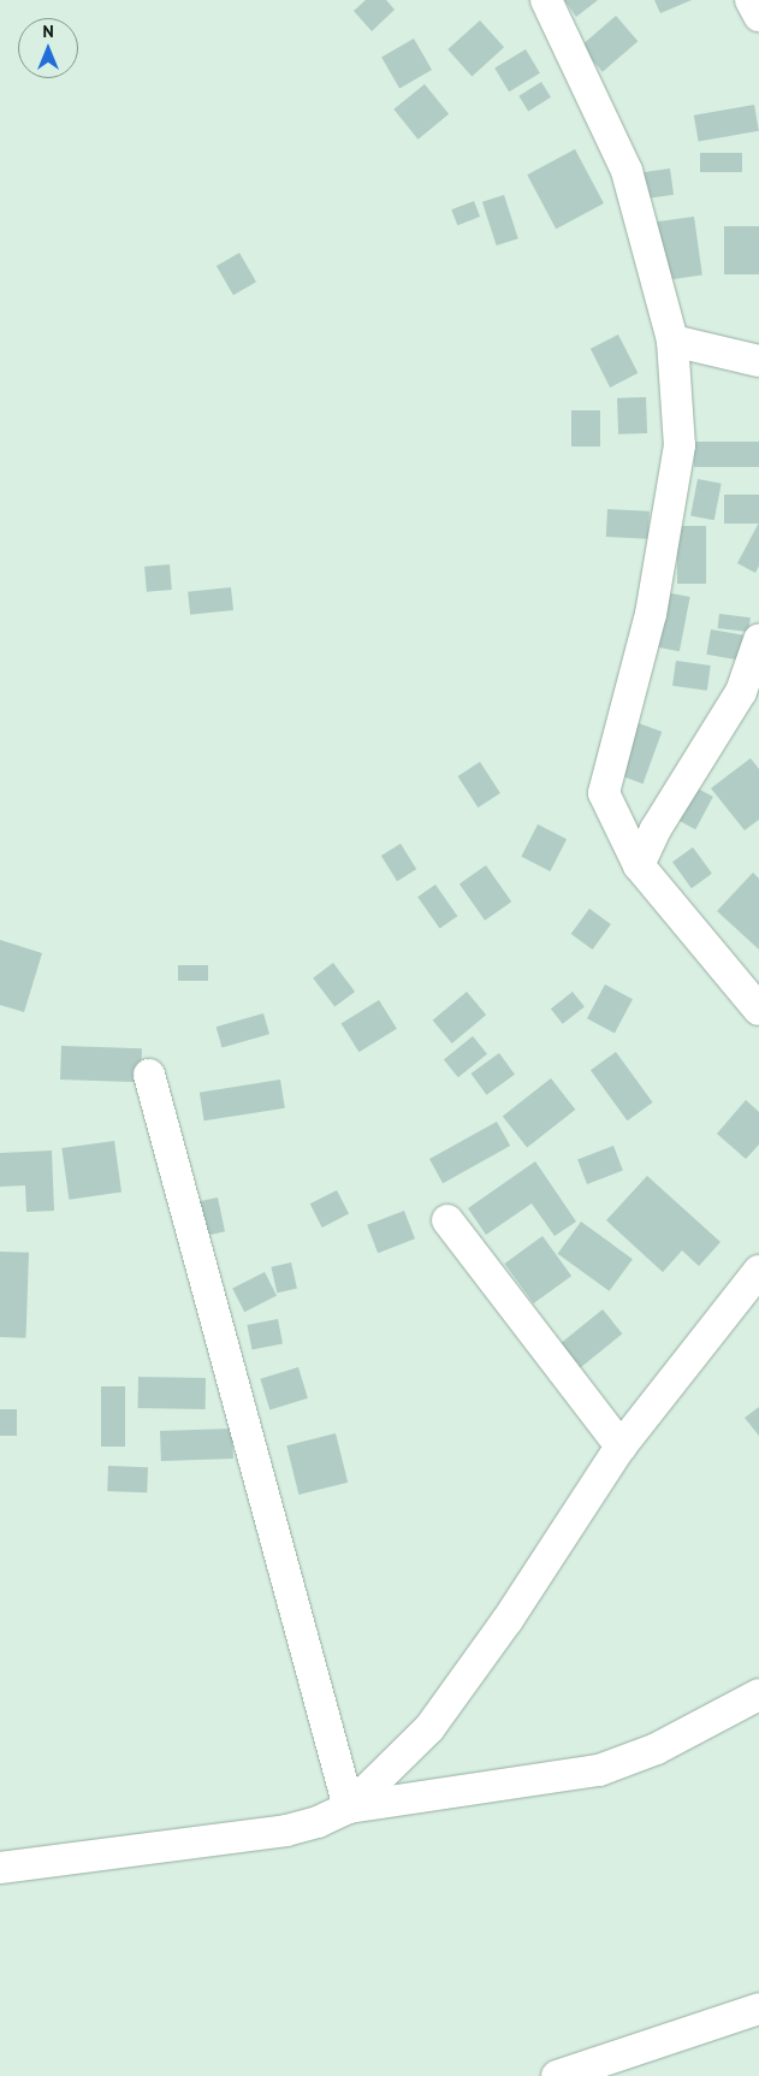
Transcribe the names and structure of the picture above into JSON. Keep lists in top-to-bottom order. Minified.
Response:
{"north":"top"}
